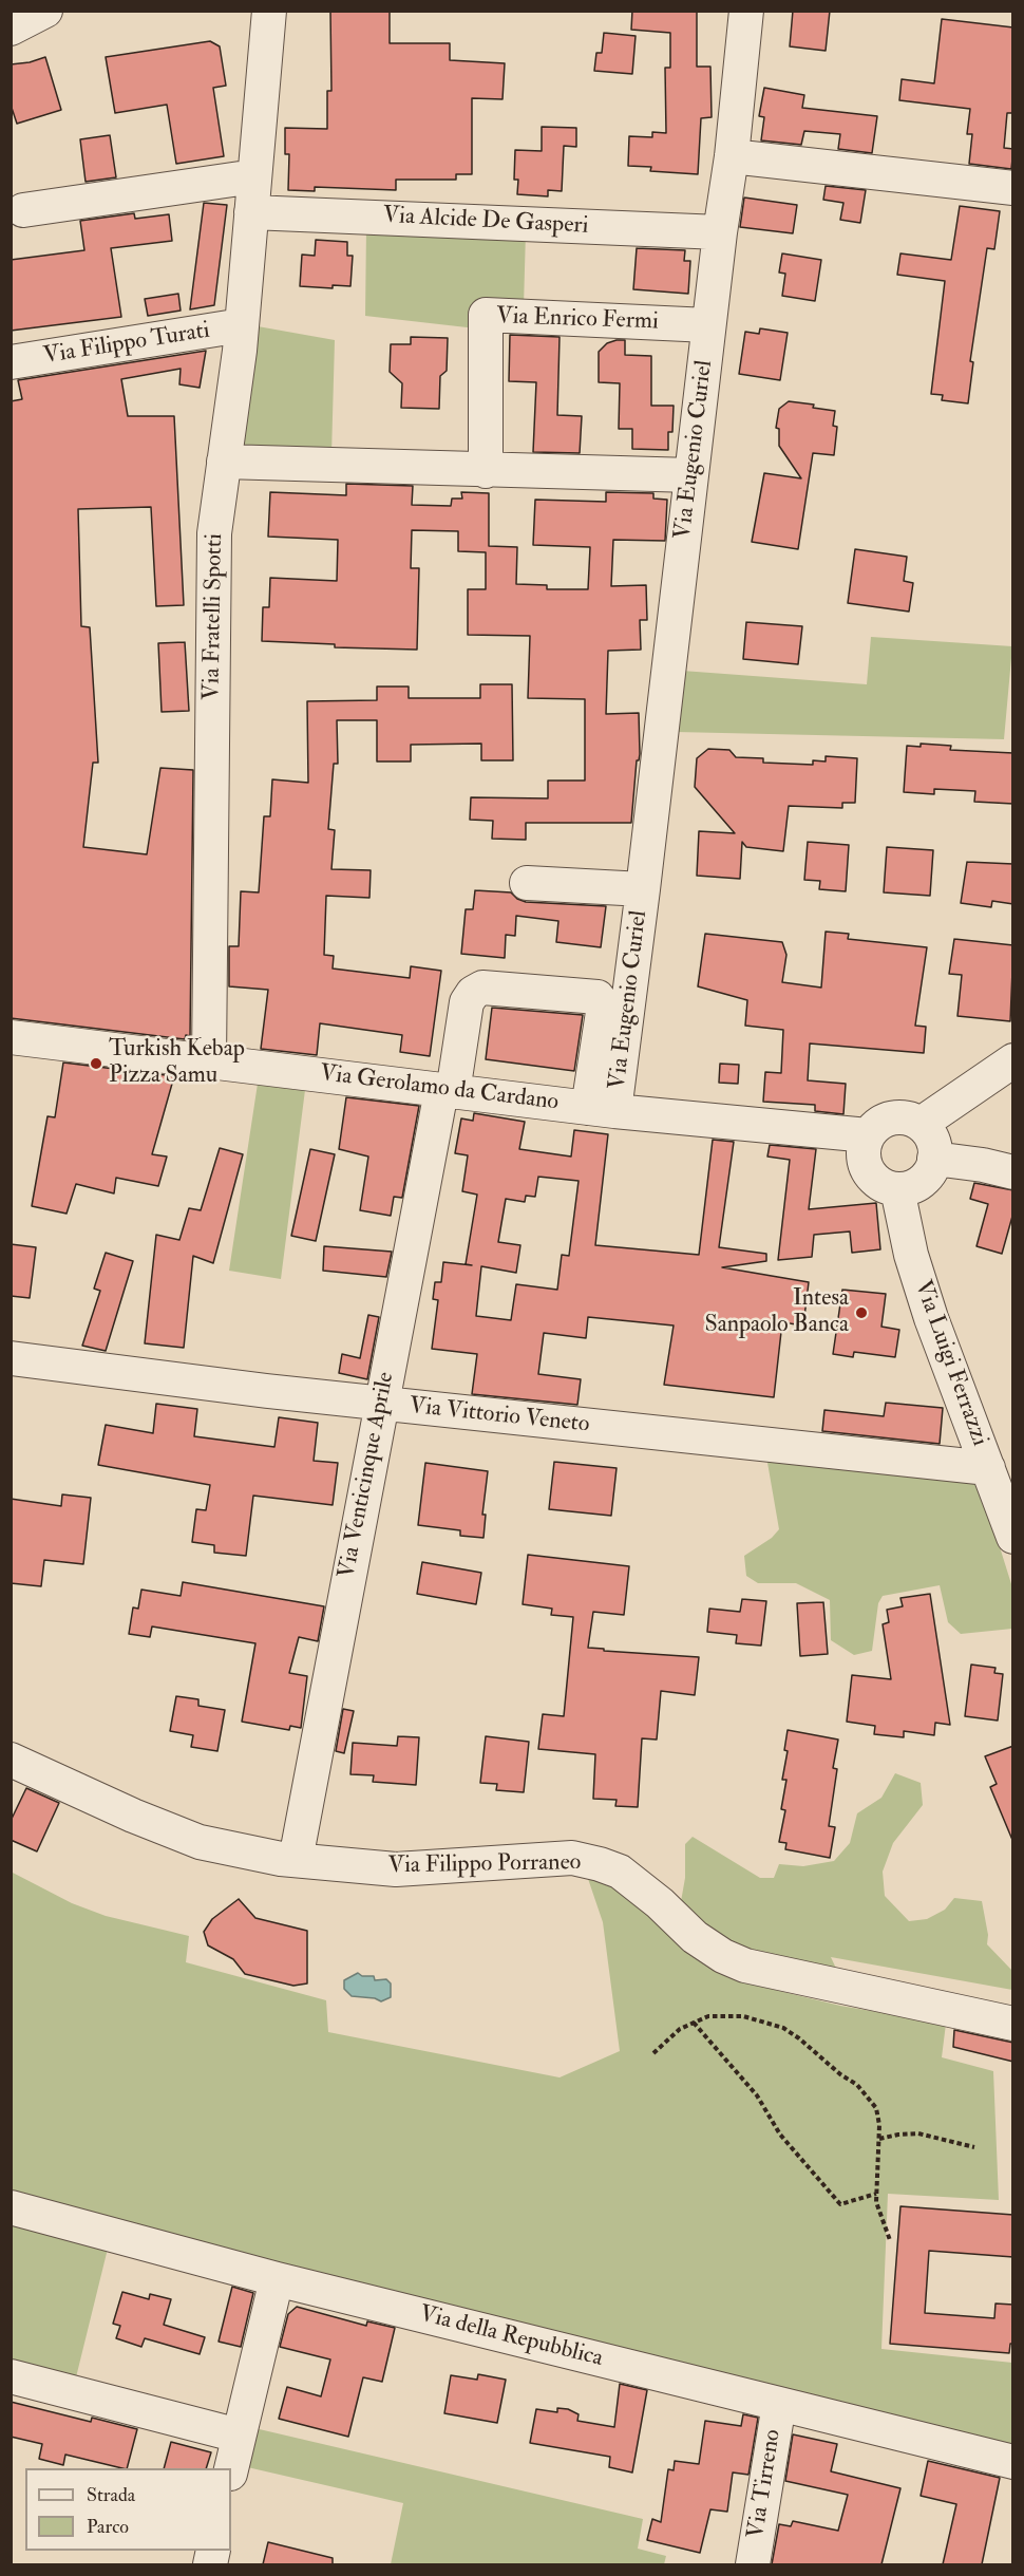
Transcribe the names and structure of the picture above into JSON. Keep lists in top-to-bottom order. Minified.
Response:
{"streets":{"street":["Via Alcide De Gasperi","Via Enrico Fermi","Via Filippo Turati","Via Eugenio Curiel","Via Fratelli Spotti","Via Gerolamo da Cardano","Via Luigi Ferrazzi","Via Vittorio Veneto","Via Venticinque Aprile","Via Filippo Porraneo","Via della Repubblica","Via Tirreno"]},"crossings":[["Via Alcide De Gasperi","Via Eugenio Curiel"],["Via Alcide De Gasperi","Via Fratelli Spotti"],["Via Enrico Fermi","Via Eugenio Curiel"],["Via Filippo Turati","Via Fratelli Spotti"],["Via Eugenio Curiel","Via Gerolamo da Cardano"],["Via Eugenio Curiel","Via Venticinque Aprile"],["Via Fratelli Spotti","Via Gerolamo da Cardano"],["Via Gerolamo da Cardano","Via Luigi Ferrazzi"],["Via Gerolamo da Cardano","Via Venticinque Aprile"],["Via Luigi Ferrazzi","Via Vittorio Veneto"],["Via Vittorio Veneto","Via Venticinque Aprile"],["Via Venticinque Aprile","Via Filippo Porraneo"],["Via della Repubblica","Via Tirreno"]],"places":["Turkish Kebap Pizza Samu","Intesa Sanpaolo Banca"],"legend":["Strada","Parco"]}
